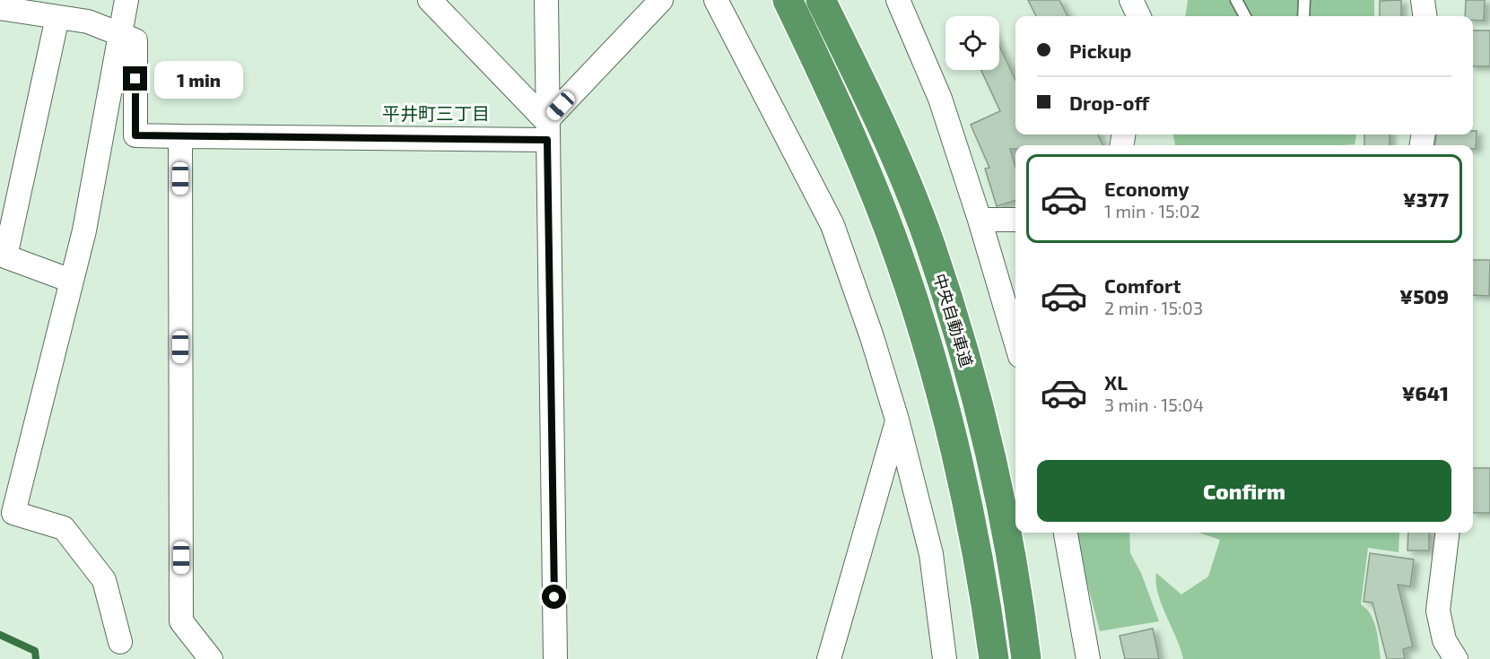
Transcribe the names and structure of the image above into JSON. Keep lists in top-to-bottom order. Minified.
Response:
{"streets":{"highway":["中央自動車道"]},"districts":["平井町三丁目"],"page":{"banner":["Pickup","Drop-off"],"bubble":"1 min","list":[{"name":"Economy","note":"1 min · 15:02","value":"¥377"},{"name":"Comfort","note":"2 min · 15:03","value":"¥509"},{"name":"XL","note":"3 min · 15:04","value":"¥641"}],"buttons":"Confirm"}}
